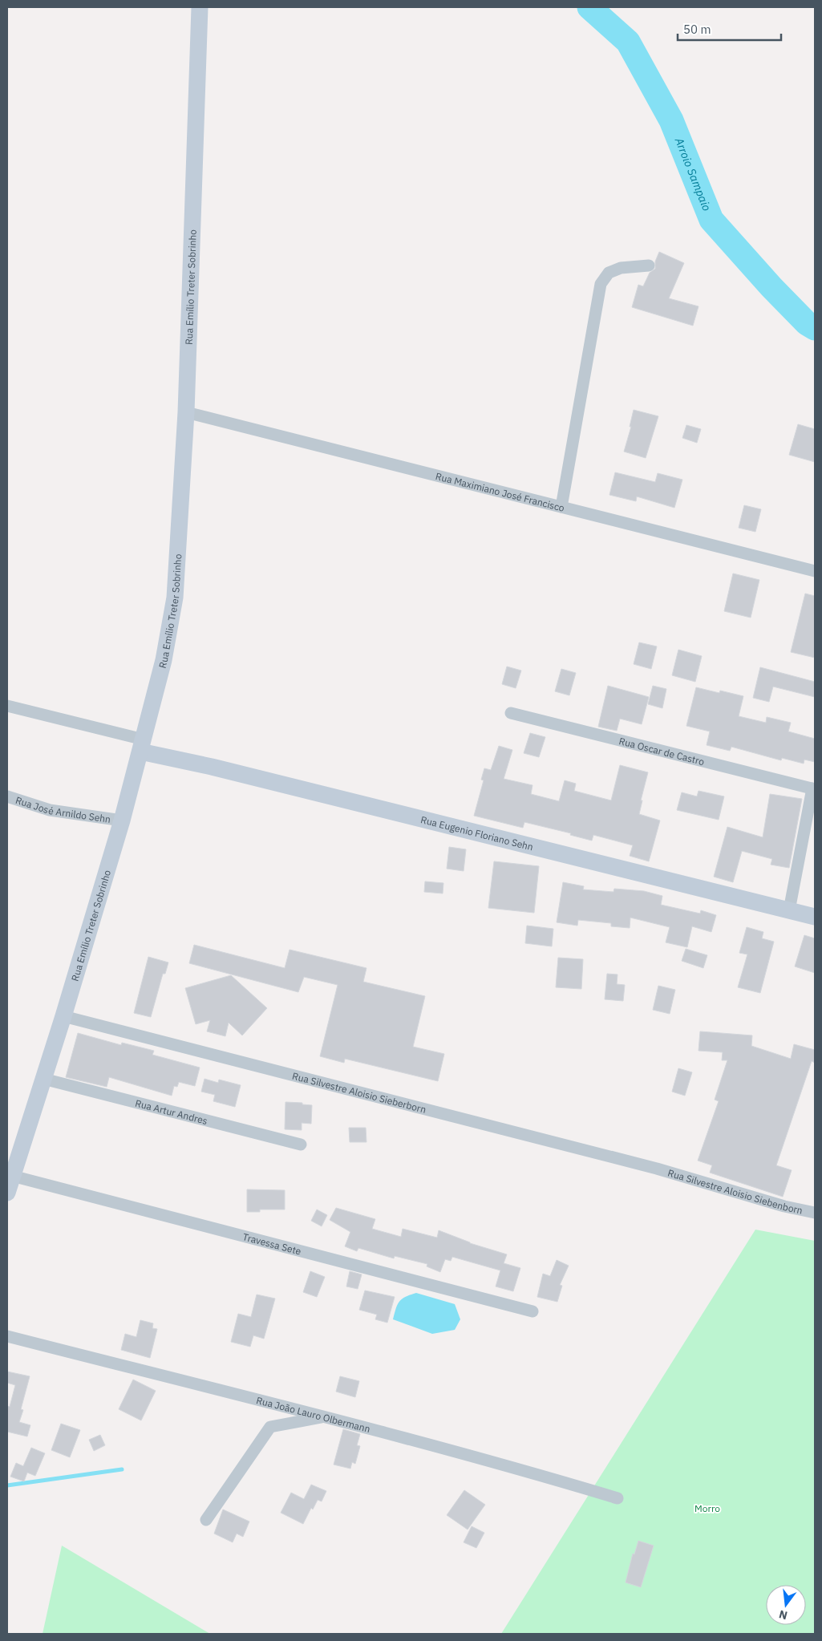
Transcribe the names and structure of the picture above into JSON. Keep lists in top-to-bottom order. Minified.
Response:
{"streets":{"main road":["Rua Emílio Treter Sobrinho","Rua Eugenio Floriano Sehn"],"street":["Rua Maximiano José Francisco","Rua Oscar de Castro","Rua José Arnildo Sehn","Rua Silvestre Aloisio Sieberborn","Rua Artur Andres","Rua Silvestre Aloisio Siebenborn","Travessa Sete","Rua João Lauro Olbermann"]},"crossings":[["Rua Emílio Treter Sobrinho","Rua Maximiano José Francisco"],["Rua Emílio Treter Sobrinho","Rua José Arnildo Sehn"],["Rua Emílio Treter Sobrinho","Rua Eugenio Floriano Sehn"],["Rua Emílio Treter Sobrinho","Rua Silvestre Aloisio Sieberborn"],["Rua Emílio Treter Sobrinho","Rua Artur Andres"],["Rua Emílio Treter Sobrinho","Travessa Sete"],["Rua Silvestre Aloisio Sieberborn","Rua Silvestre Aloisio Siebenborn"]],"water":["Arroio Sampaio"],"parks":["Morro"],"scale_bar":"50 m","north":"bottom"}
